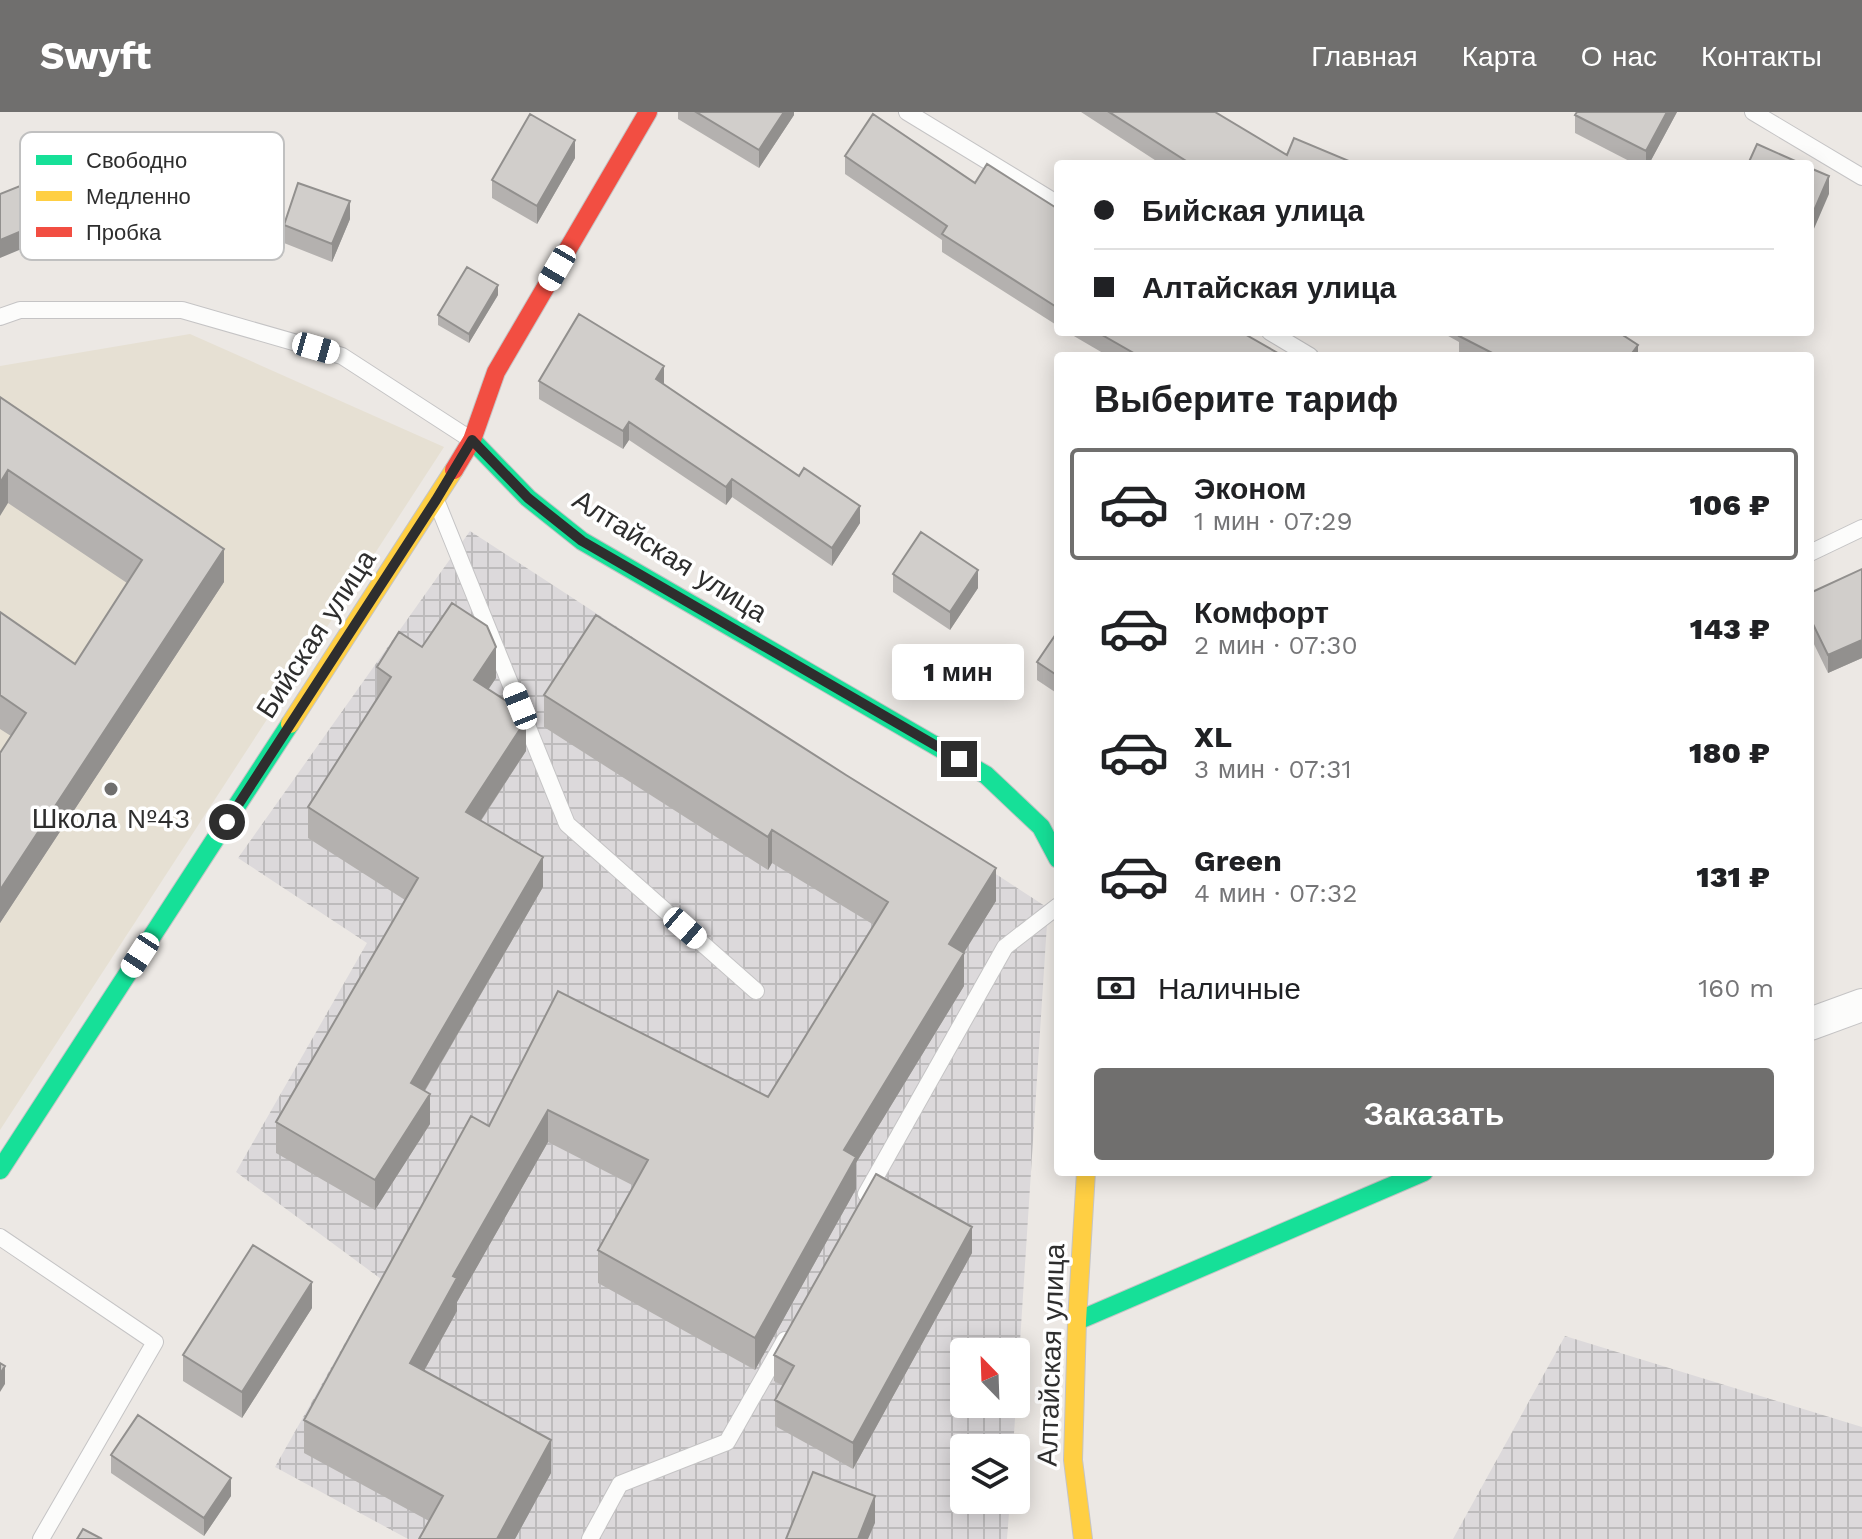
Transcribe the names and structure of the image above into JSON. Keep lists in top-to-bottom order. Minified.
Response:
{"streets":{"street":["Алтайская улица","Бийская улица"]},"crossings":[["Алтайская улица","Бийская улица"]],"places":["Школа №43"],"legend":["Свободно","Медленно","Пробка"],"north":"top left","page":{"header":"Swyft","nav":["Главная","Карта","О нас","Контакты"],"banner":["Бийская улица","Алтайская улица"],"heading":"Выберите тариф","list":[{"name":"Эконом","note":"1 мин · 07:29","value":"106 ₽"},{"name":"Комфорт","note":"2 мин · 07:30","value":"143 ₽"},{"name":"XL","note":"3 мин · 07:31","value":"180 ₽"},{"name":"Green","note":"4 мин · 07:32","value":"131 ₽"}],"bubble":"1 мин","pay":["Наличные","160 m"],"buttons":"Заказать"}}
